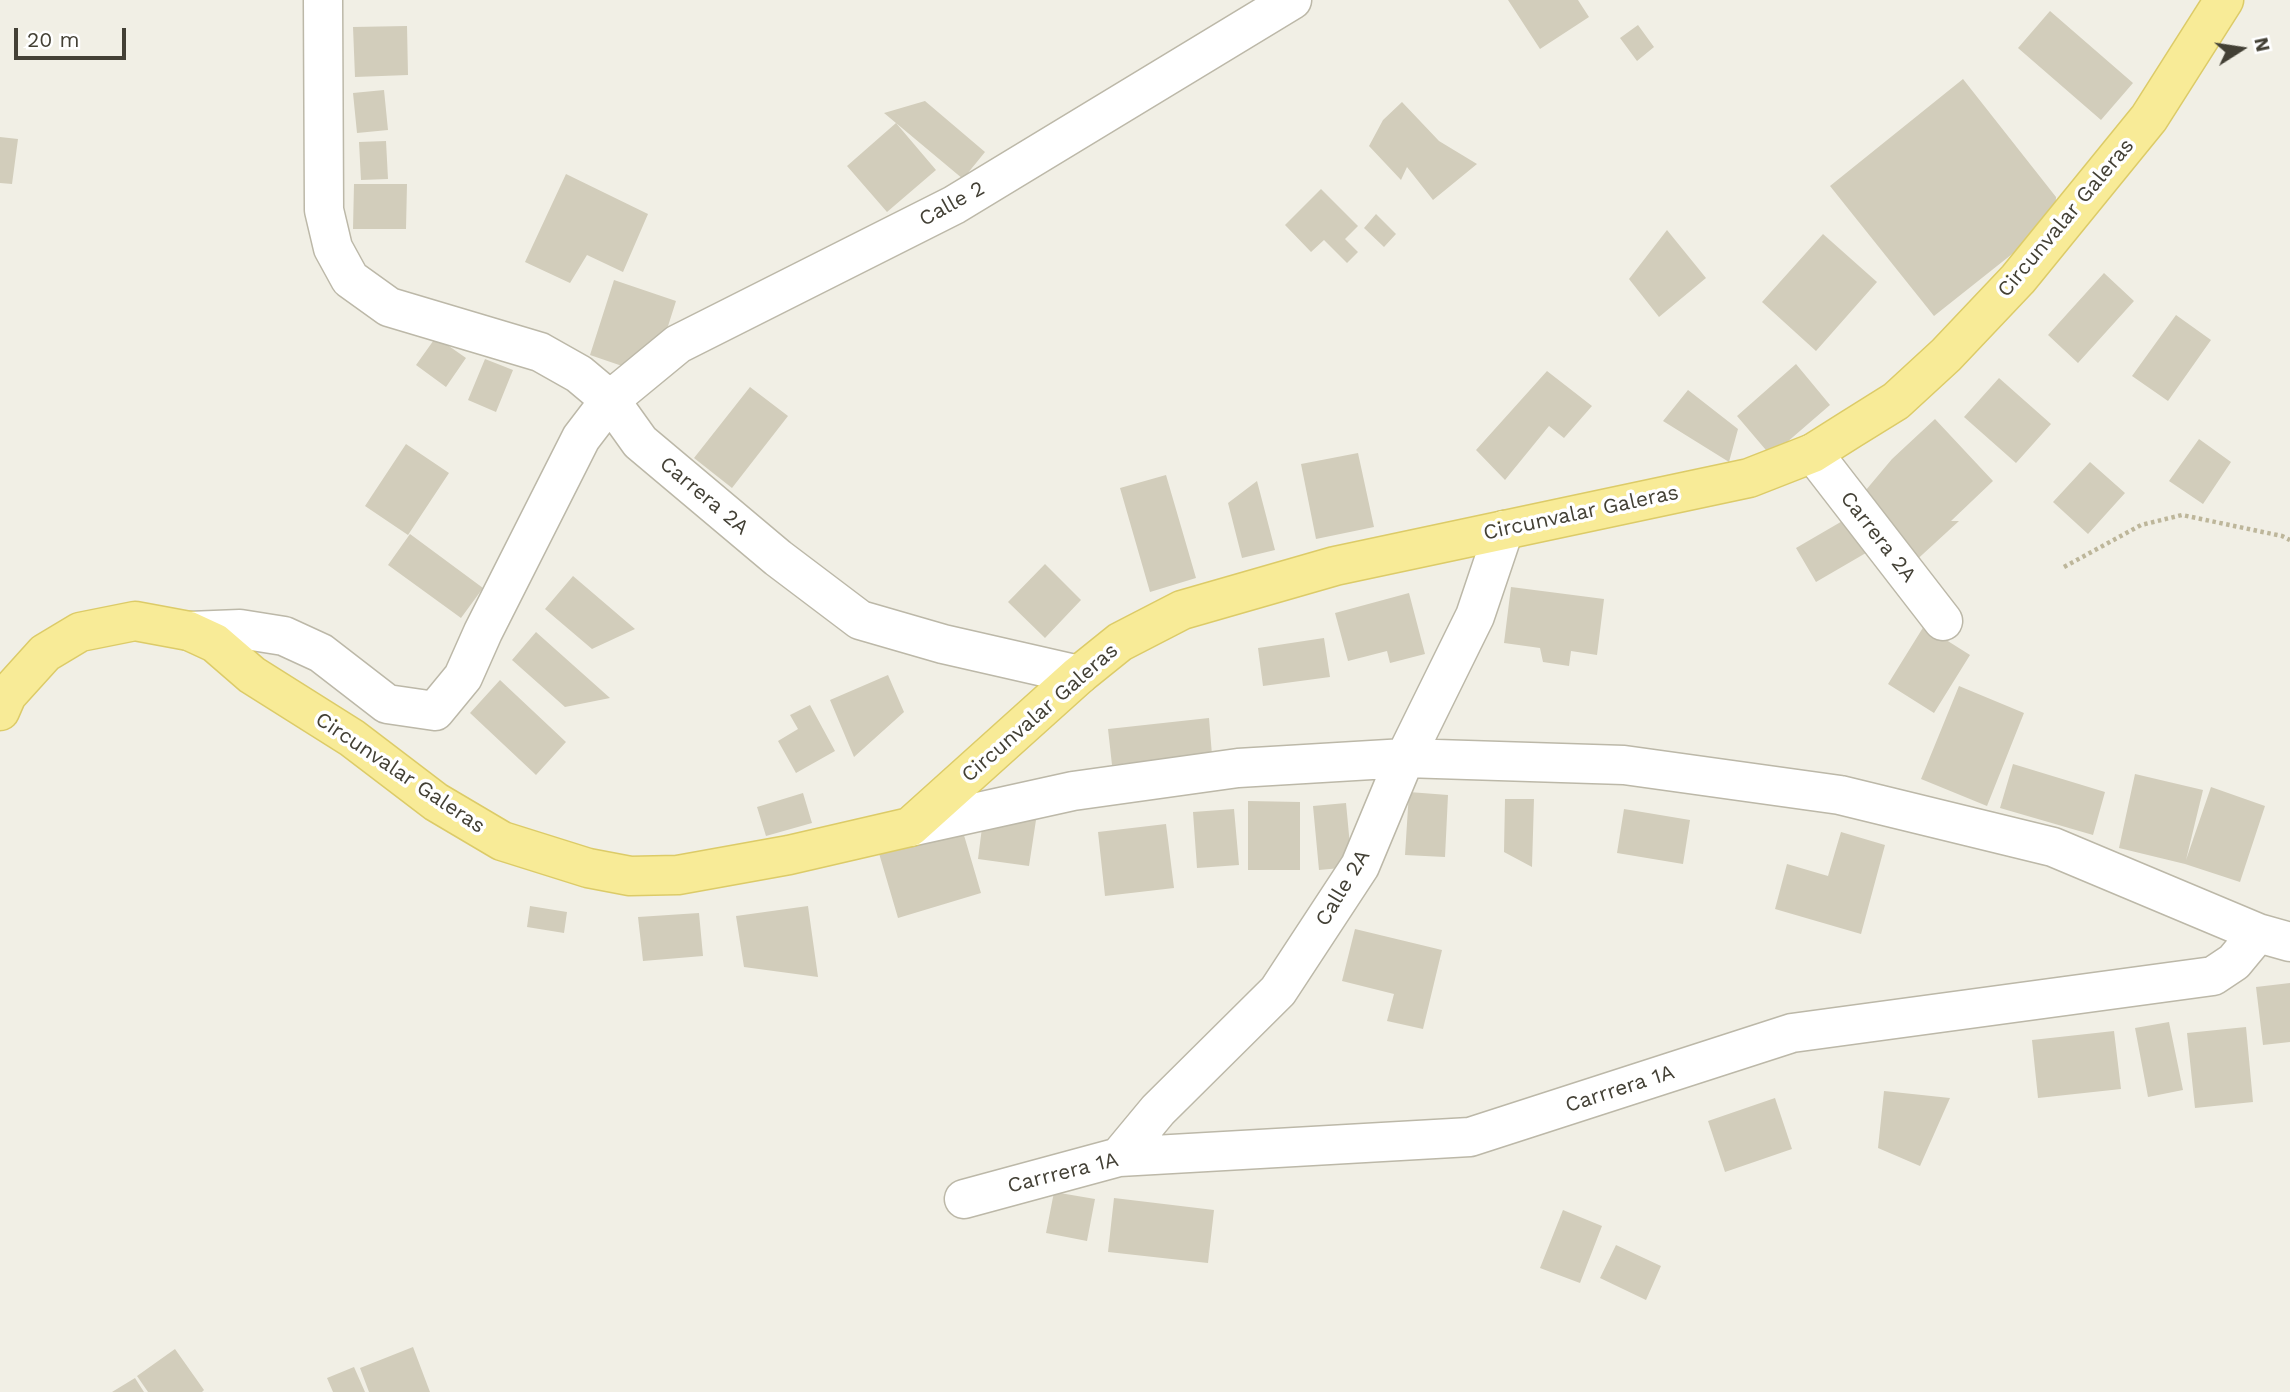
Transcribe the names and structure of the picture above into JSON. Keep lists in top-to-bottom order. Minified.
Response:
{"streets":{"main road":["Circunvalar Galeras"],"street":["Calle 2","Carrera 2A","Calle 2A","Carrrera 1A"]},"crossings":[["Calle 2","Circunvalar Galeras"],["Calle 2","Carrera 2A"],["Circunvalar Galeras","Carrera 2A"],["Circunvalar Galeras","Calle 2A"],["Calle 2A","Carrrera 1A"]],"scale_bar":"20 m","north":"right"}
